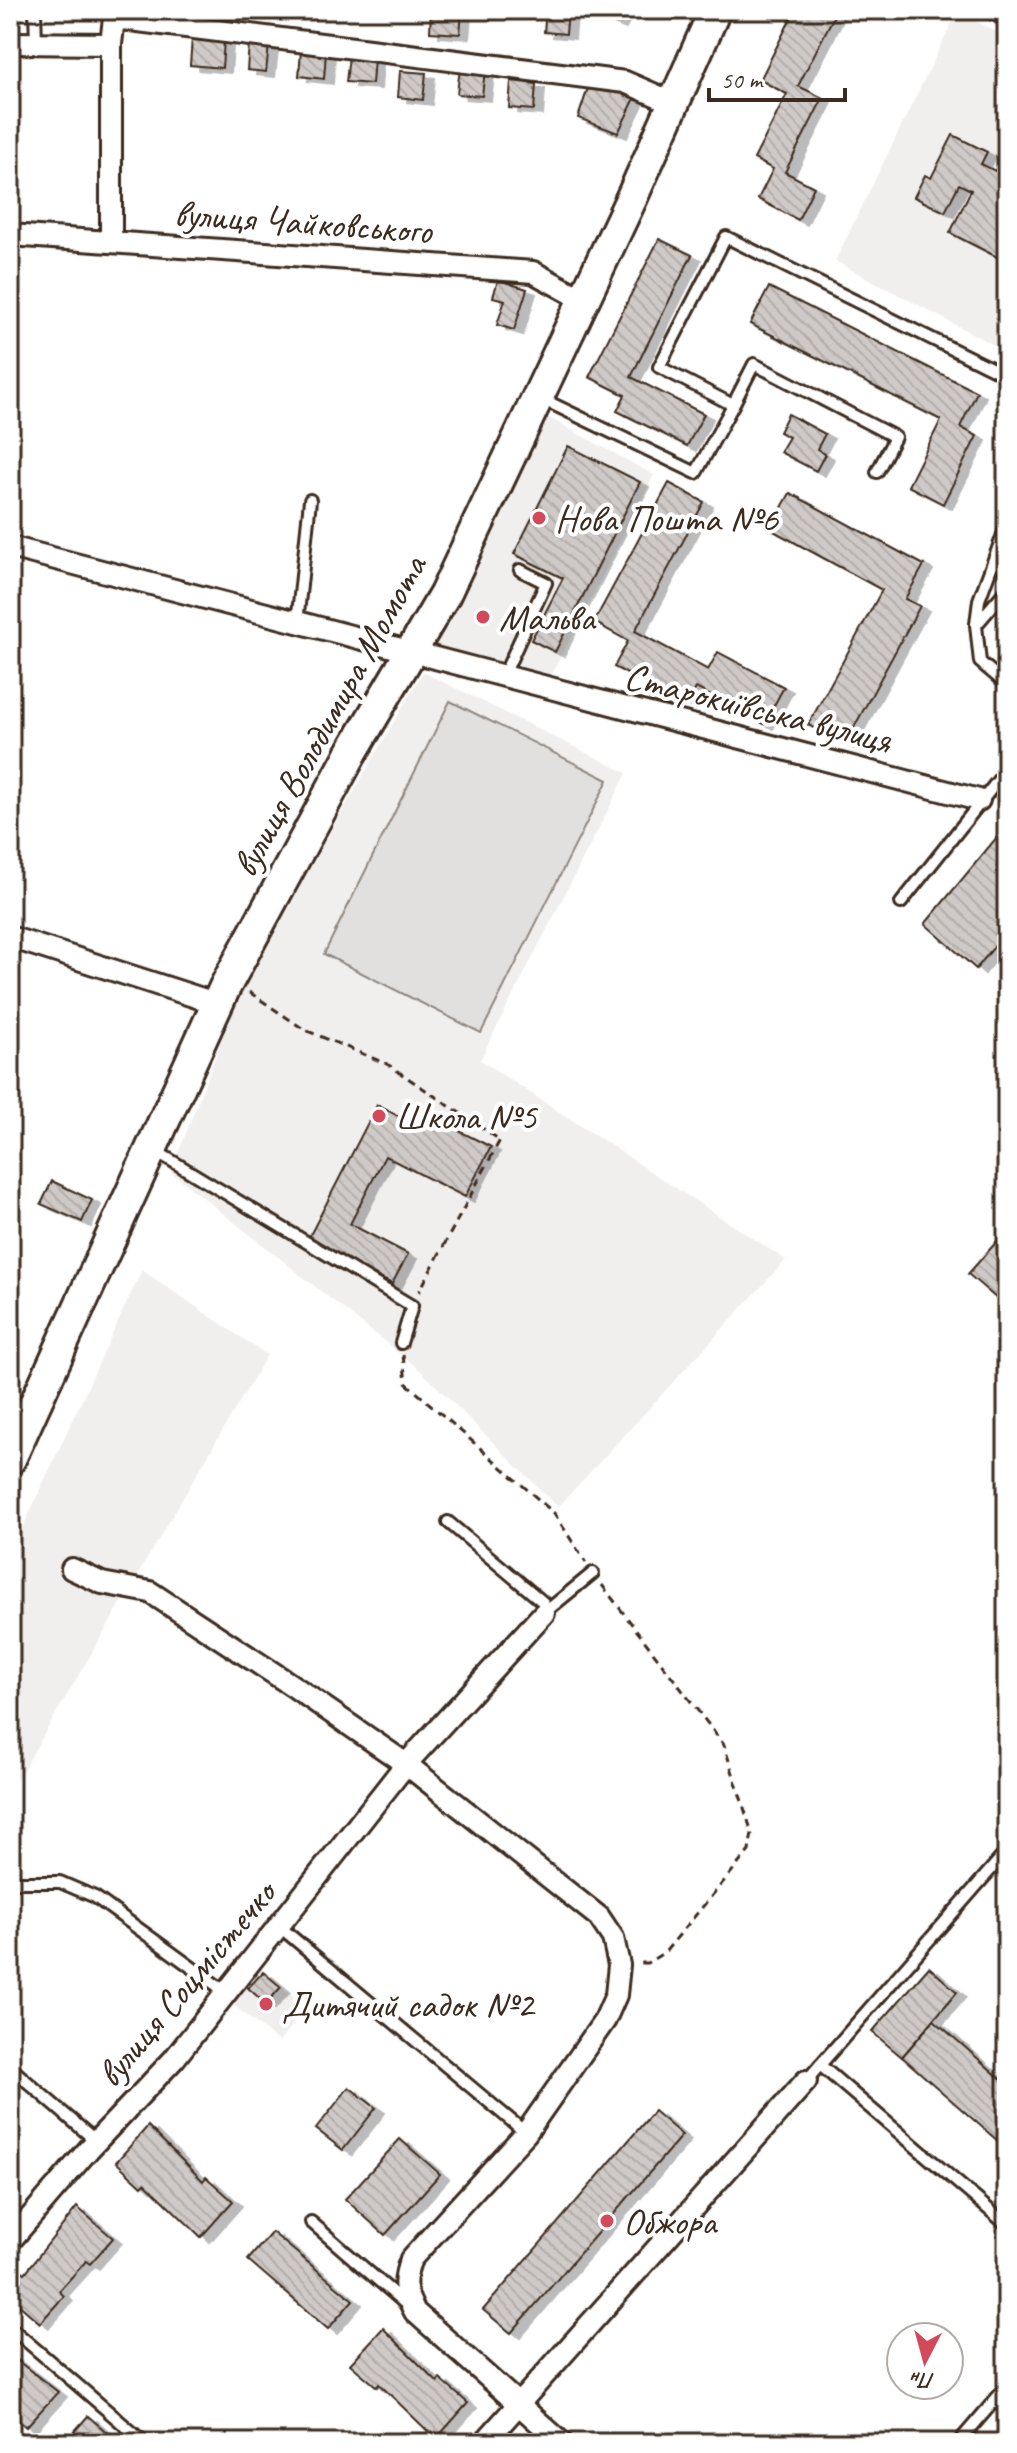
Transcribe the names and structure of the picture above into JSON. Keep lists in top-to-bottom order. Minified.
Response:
{"streets":{"street":["вулиця Чайковського","Старокиївська вулиця","вулиця Володимира Момота","вулиця Соцмістечко"]},"crossings":[["вулиця Чайковського","вулиця Володимира Момота"],["Старокиївська вулиця","вулиця Володимира Момота"]],"places":["Нова Пошта №6","Мальва","Школа №5","Дитячий садок №2","Обжора"],"scale_bar":"50 m","north":"bottom"}
